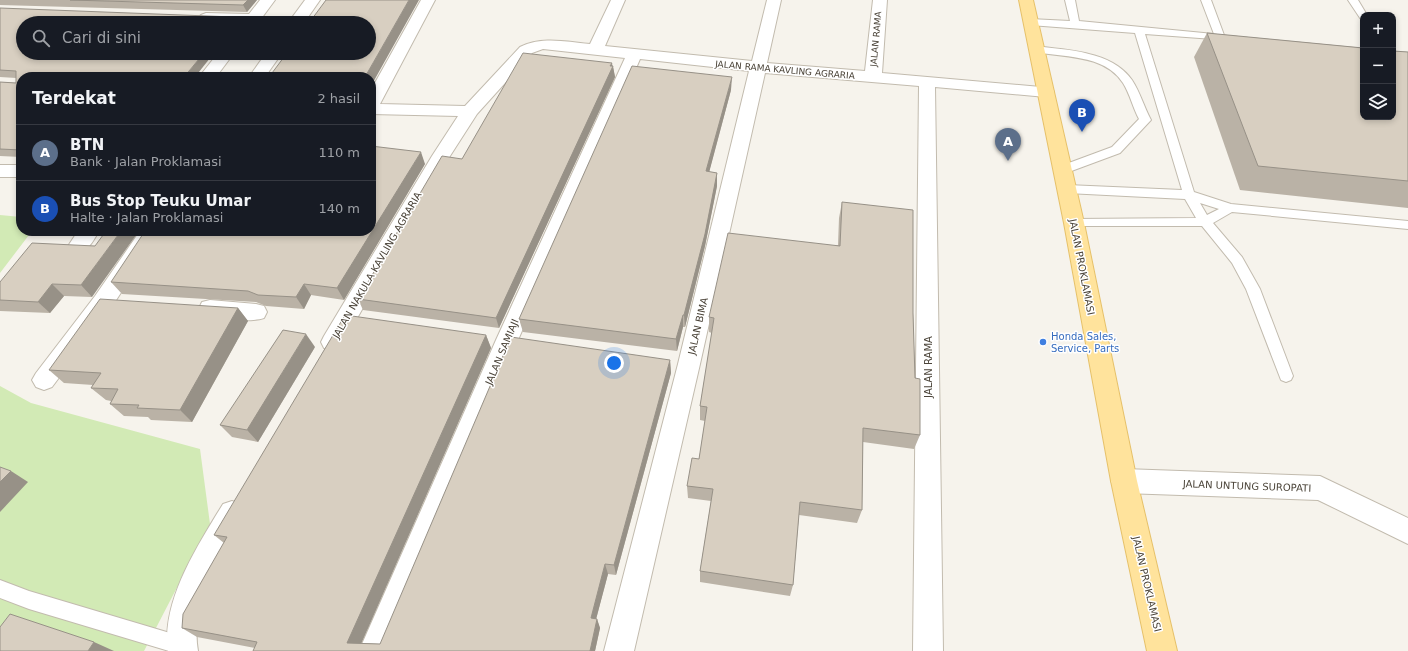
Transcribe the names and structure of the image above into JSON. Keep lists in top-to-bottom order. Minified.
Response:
{"streets":{"main road":["JALAN PROKLAMASI"],"street":["JALAN RAMA","JALAN RAMA KAVLING AGRARIA","JALAN NAKULA KAVLING AGRARIA","JALAN BIMA","JALAN SAMIAJI","JALAN UNTUNG SUROPATI"]},"crossings":[["JALAN RAMA","JALAN RAMA KAVLING AGRARIA"],["JALAN RAMA KAVLING AGRARIA","JALAN NAKULA KAVLING AGRARIA"],["JALAN RAMA KAVLING AGRARIA","JALAN PROKLAMASI"],["JALAN RAMA KAVLING AGRARIA","JALAN BIMA"],["JALAN RAMA KAVLING AGRARIA","JALAN SAMIAJI"],["JALAN PROKLAMASI","JALAN UNTUNG SUROPATI"]],"places":["Honda Sales, Service, Parts"],"page":{"map_buttons":["+","−"],"search":"Cari di sini","heading":["Terdekat","2 hasil"],"pins":["B","A"],"list":[{"mark":"A","name":"BTN","note":"Bank · Jalan Proklamasi","value":"110 m"},{"mark":"B","name":"Bus Stop Teuku Umar","note":"Halte · Jalan Proklamasi","value":"140 m"}]}}
